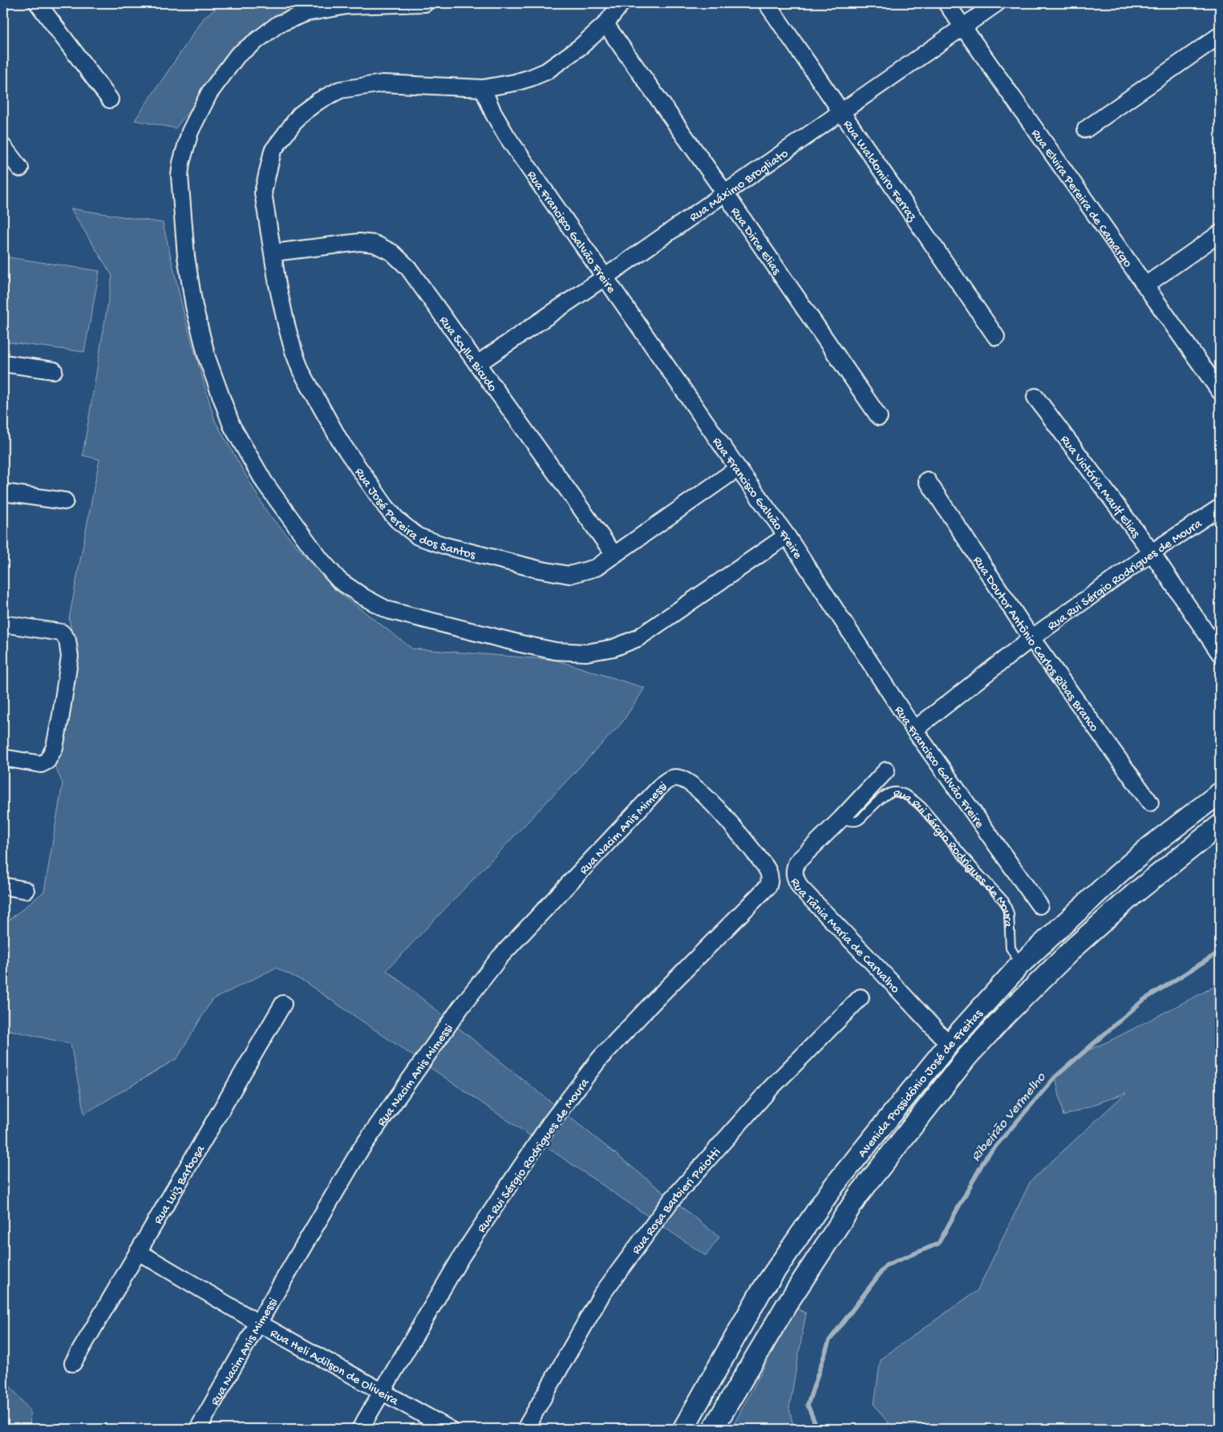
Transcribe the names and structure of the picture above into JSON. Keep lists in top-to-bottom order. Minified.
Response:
{"streets":{"street":["Rua Waldomiro Ferraz","Rua Máximo Brogliato","Rua Elvira Pereira de Camargo","Rua Francisco Galvão Freire","Rua Dirce Elias","Rua Scylla Bicudo","Rua Victória Maulf Elias","Rua José Pereira dos Santos","Rua Rui Sérgio Rodrigues de Moura","Rua Doutor Antônio Carlos Ribas Branco","Rua Nacim Anis Mimessi","Rua Tânia Maria de Carvalho","Avenida Possidônio José de Freitas","Rua Luiz Barbosa","Rua Rosa Barbieri Paiotti","Rua Heli Adilson de Oliveira"]},"crossings":[["Rua Waldomiro Ferraz","Rua Máximo Brogliato"],["Rua Máximo Brogliato","Rua Elvira Pereira de Camargo"],["Rua Máximo Brogliato","Rua Francisco Galvão Freire"],["Rua Máximo Brogliato","Rua Dirce Elias"],["Rua Máximo Brogliato","Rua Scylla Bicudo"],["Rua Francisco Galvão Freire","Rua José Pereira dos Santos"],["Rua Francisco Galvão Freire","Rua Rui Sérgio Rodrigues de Moura"],["Rua Scylla Bicudo","Rua José Pereira dos Santos"],["Rua Victória Maulf Elias","Rua Rui Sérgio Rodrigues de Moura"],["Rua Rui Sérgio Rodrigues de Moura","Rua Doutor Antônio Carlos Ribas Branco"],["Rua Rui Sérgio Rodrigues de Moura","Rua Nacim Anis Mimessi"],["Rua Rui Sérgio Rodrigues de Moura","Rua Tânia Maria de Carvalho"],["Rua Rui Sérgio Rodrigues de Moura","Avenida Possidônio José de Freitas"],["Rua Rui Sérgio Rodrigues de Moura","Rua Heli Adilson de Oliveira"],["Rua Nacim Anis Mimessi","Rua Heli Adilson de Oliveira"],["Rua Tânia Maria de Carvalho","Avenida Possidônio José de Freitas"],["Rua Luiz Barbosa","Rua Heli Adilson de Oliveira"]],"water":["Ribeirão Vermelho"]}
